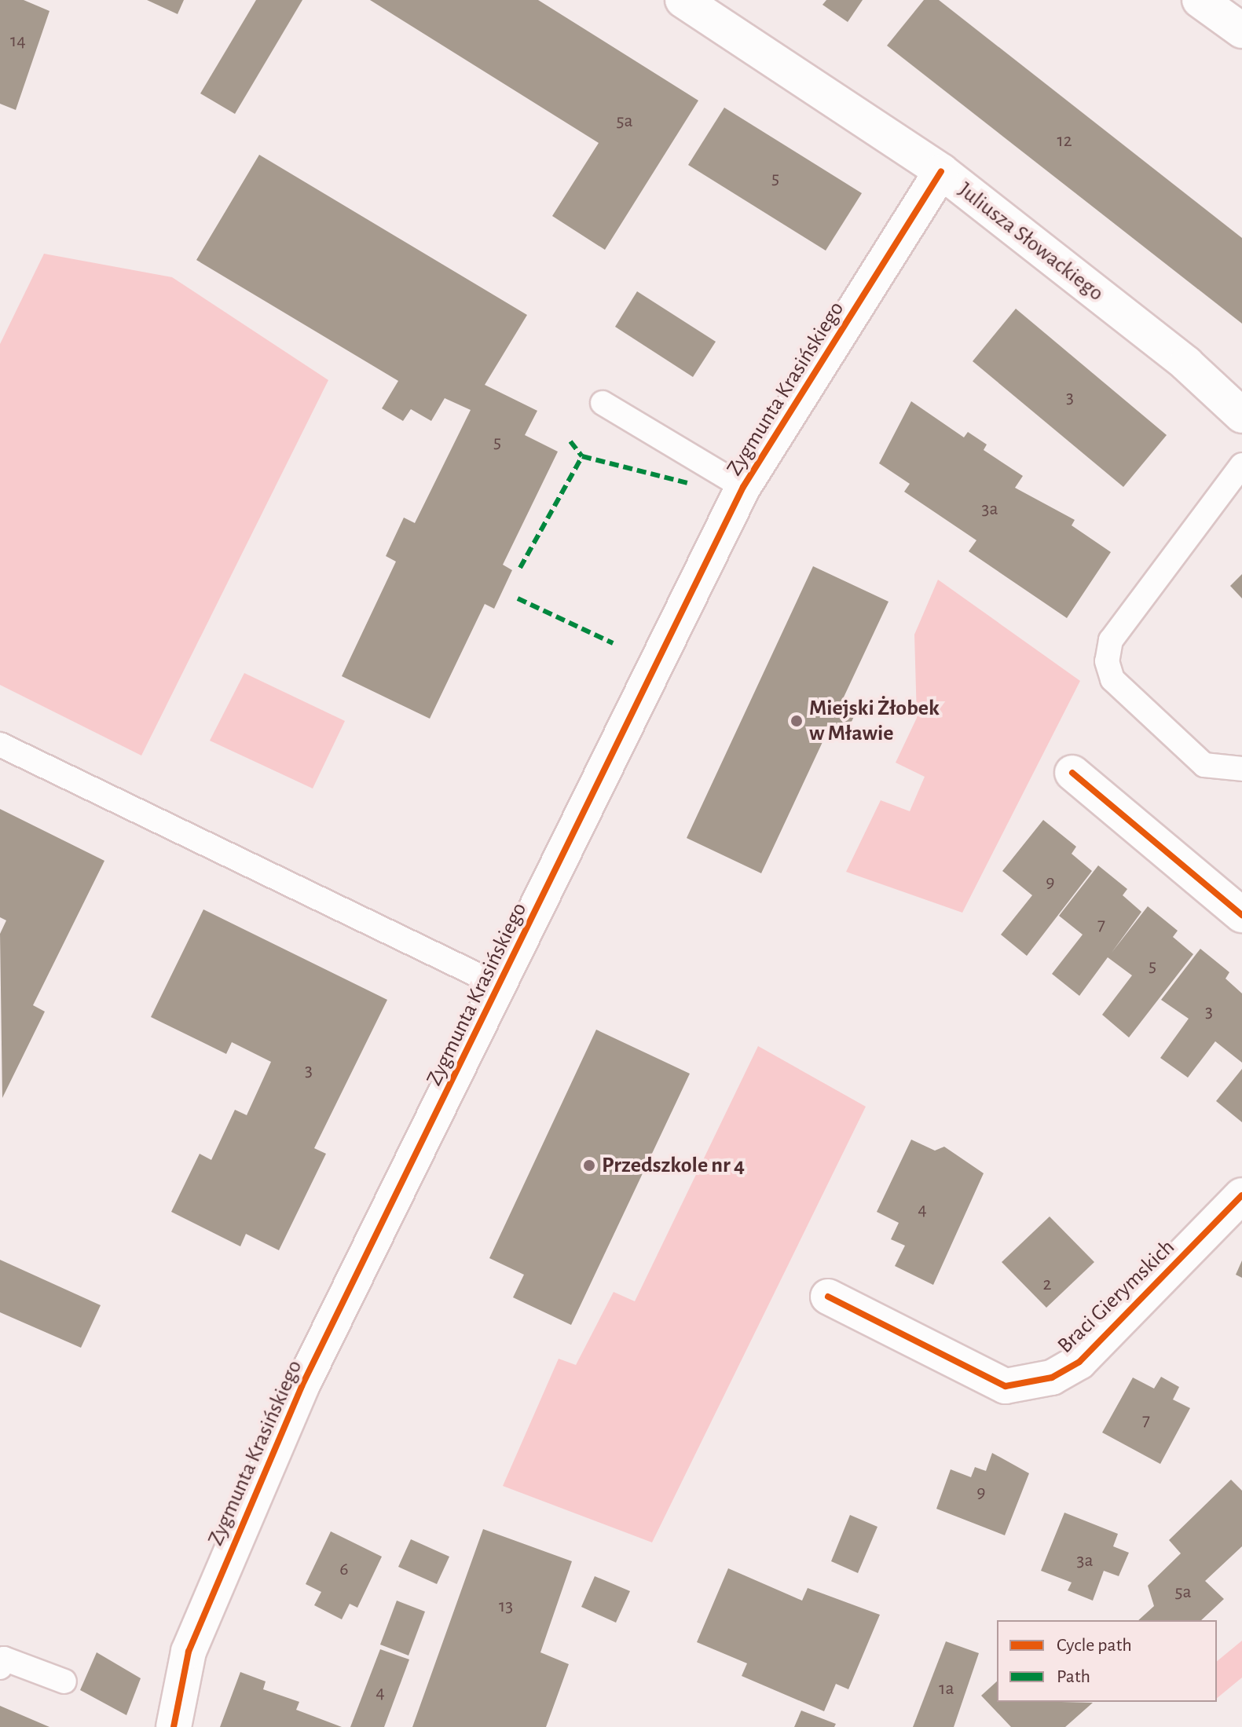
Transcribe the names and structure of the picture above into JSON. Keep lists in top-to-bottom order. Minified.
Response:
{"streets":{"street":["Juliusza Słowackiego","Zygmunta Krasińskiego","Braci Gierymskich"]},"crossings":[["Juliusza Słowackiego","Zygmunta Krasińskiego"]],"places":["Miejski Żłobek w Mławie","Przedszkole nr 4"],"house_numbers":["14","5a","12","5","3","5","3a","9","7","5","3","3","4","2","7","9","3a","6","5a","13","1a","4"],"legend":["Cycle path","Path"]}
